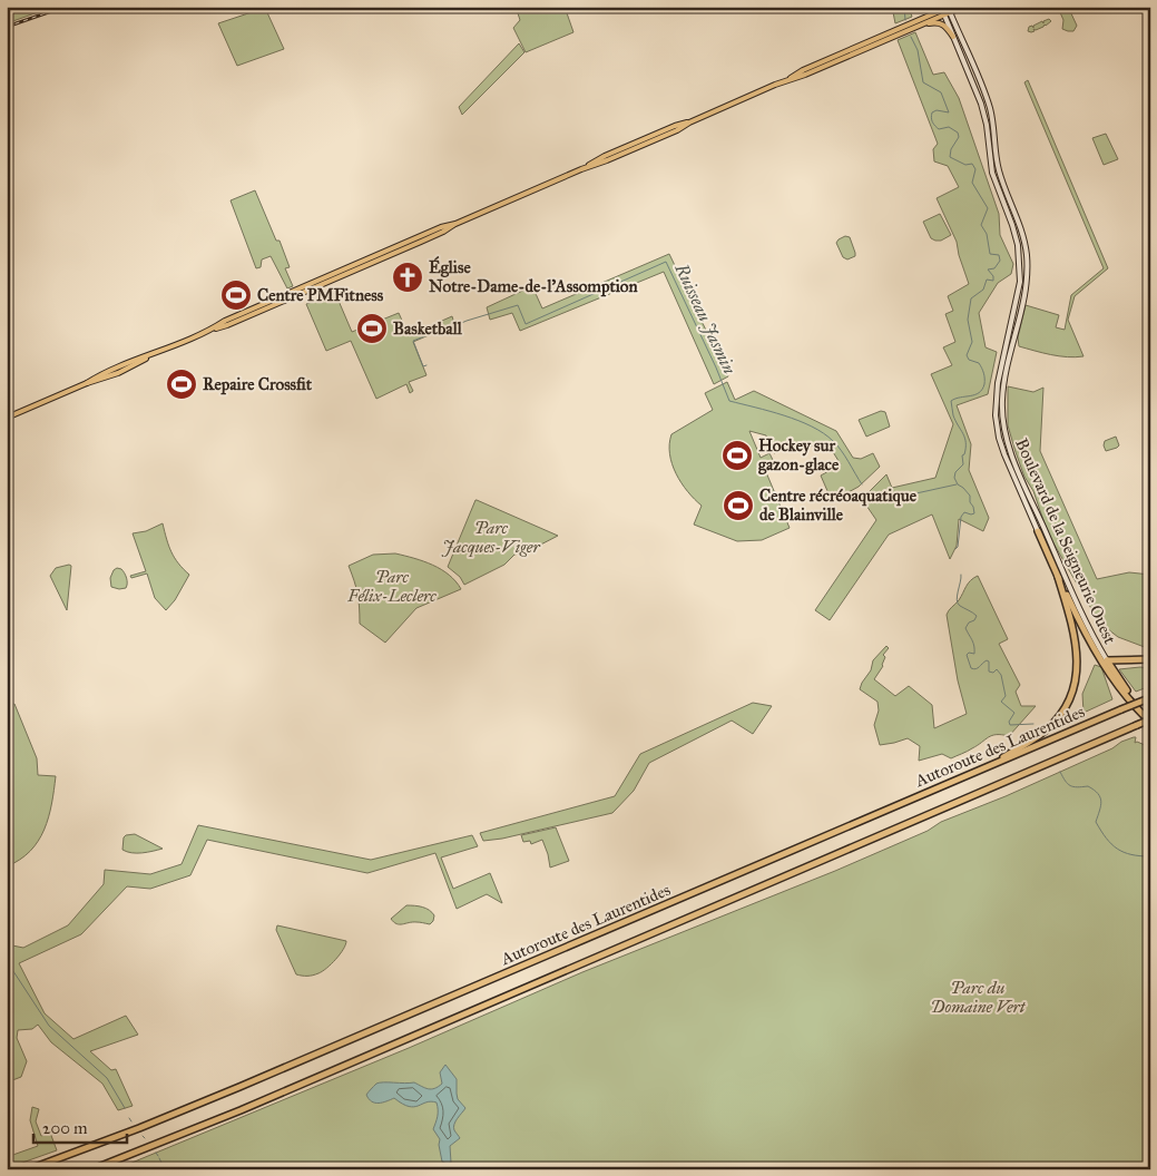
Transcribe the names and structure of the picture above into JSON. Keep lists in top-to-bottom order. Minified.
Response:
{"streets":{"highway":["Autoroute des Laurentides"],"main road":["Boulevard de la Seigneurie Ouest"]},"water":["Ruisseau Jasmin"],"parks":["Parc Jacques-Viger","Parc Félix-Leclerc","Parc du Domaine Vert"],"places":{"church":["Église Notre-Dame-de-l'Assomption"],"sports":["Centre PMFitness","Basketball","Repaire Crossfit","Hockey sur gazon-glace","Centre récréoaquatique de Blainville"]},"scale_bar":"200 m"}
